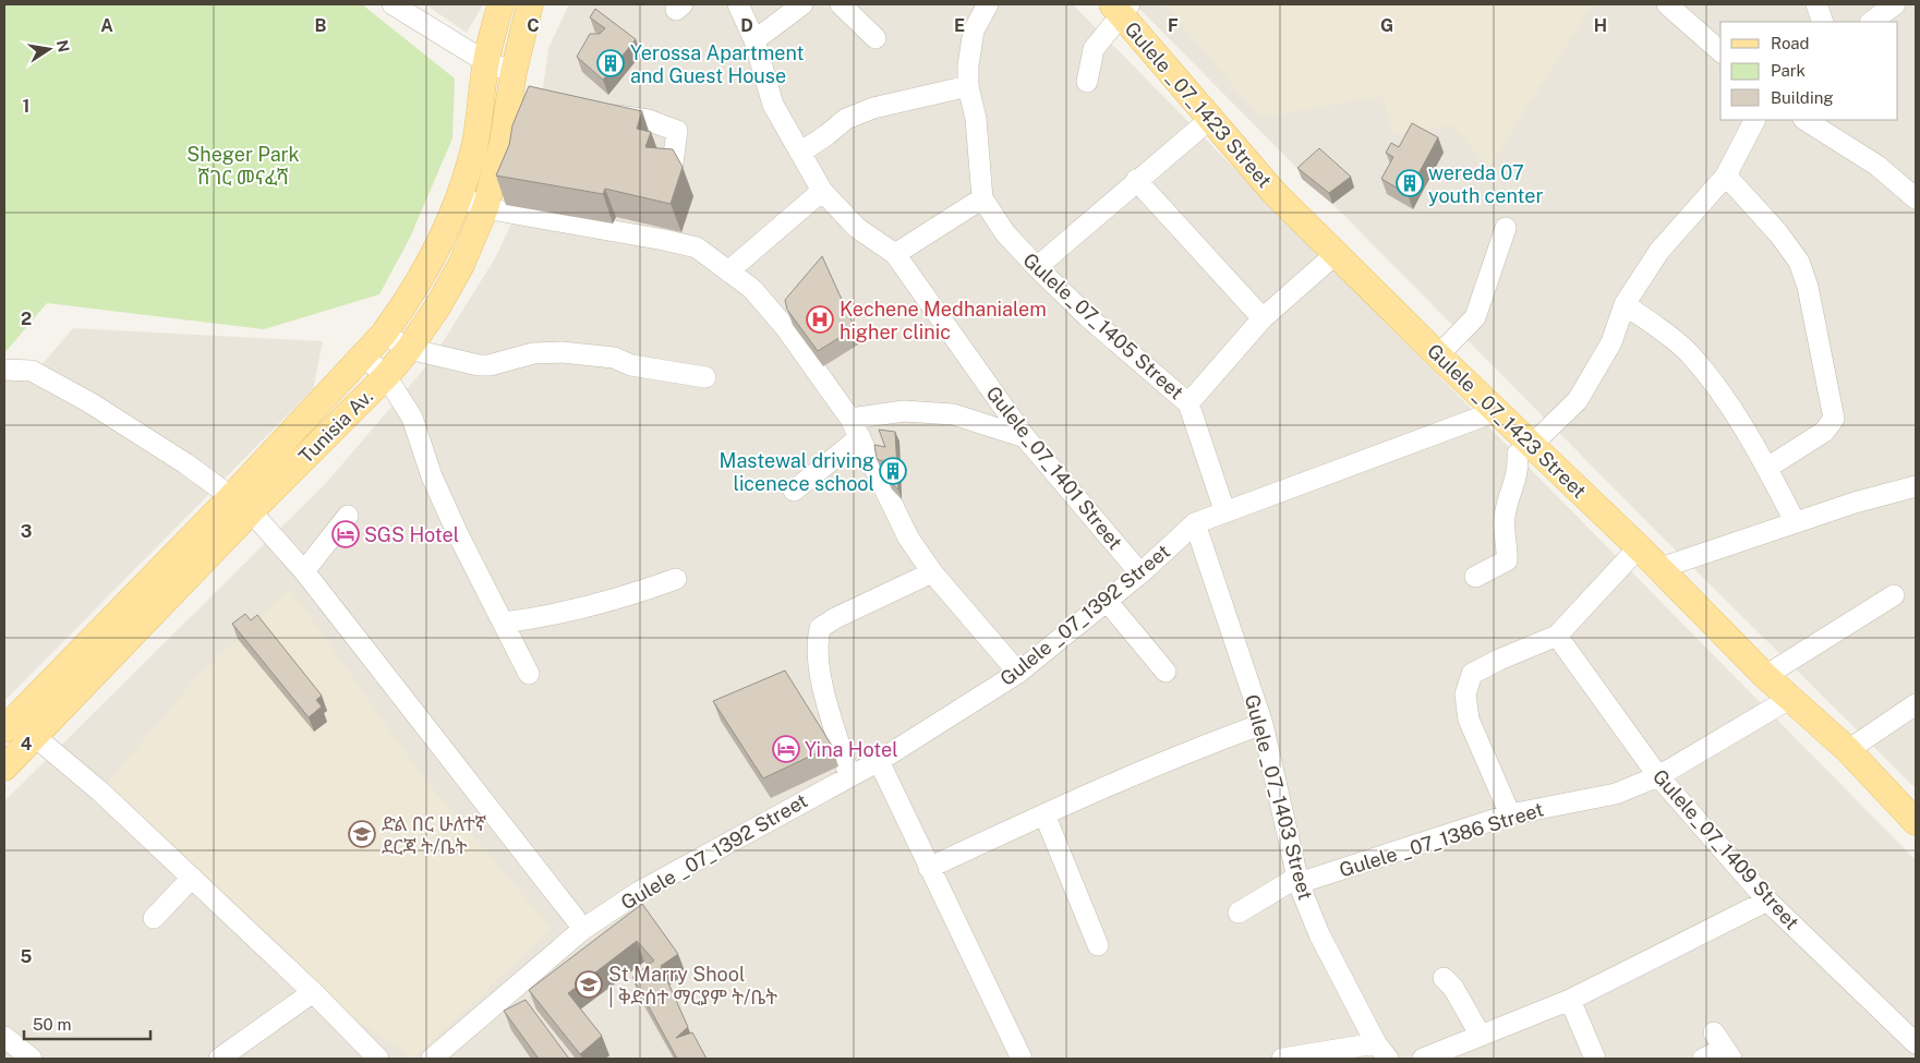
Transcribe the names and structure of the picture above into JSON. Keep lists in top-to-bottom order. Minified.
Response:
{"streets":{"main road":["Gulele _07_1423 Street","Tunisia Av."],"street":["Gulele_07_1405 Street","Gulele_07_1401 Street","Gulele _07_1392 Street","Gulele _07_1403 Street","Gulele _07_1386 Street","Gulele_07_1409 Street"]},"crossings":[["Gulele _07_1423 Street","Gulele _07_1392 Street"],["Gulele _07_1423 Street","Gulele _07_1386 Street"],["Gulele_07_1401 Street","Gulele _07_1392 Street"],["Gulele _07_1392 Street","Gulele _07_1403 Street"],["Gulele _07_1403 Street","Gulele _07_1386 Street"],["Gulele _07_1386 Street","Gulele_07_1409 Street"]],"parks":["Sheger Park ሸገር መናፈሻ"],"places":{"building":["Yerossa Apartment and Guest House","wereda 07 youth center","Mastewal driving licenece school"],"hospital":["Kechene Medhanialem higher clinic"],"hotel":["SGS Hotel","Yina Hotel"],"school or university":["ድል በር ሁለተኛ ደርጃ ት/ቤት","St Marry Shool | ቅድሰተ ማርያም ት/ቤት"]},"legend":["Road","Park","Building"],"scale_bar":"50 m","north":"right","grid":{"columns":["A","B","C","D","E","F","G","H"],"rows":["1","2","3","4","5"]}}
